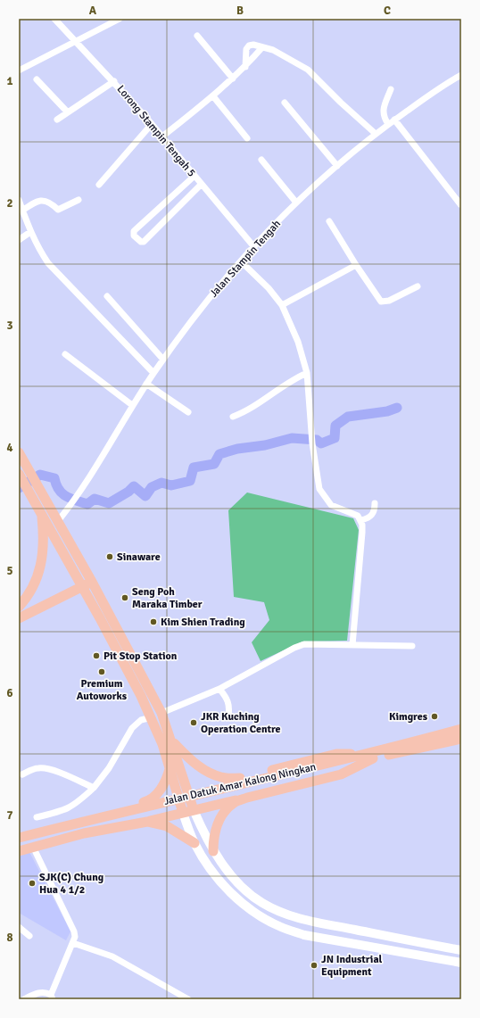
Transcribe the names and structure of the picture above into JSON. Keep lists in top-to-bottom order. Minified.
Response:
{"streets":{"highway":["Jalan Datuk Amar Kalong Ningkan"],"street":["Lorong Stampin Tengah 5","Jalan Stampin Tengah"]},"crossings":[["Lorong Stampin Tengah 5","Jalan Stampin Tengah"]],"places":["Sinaware","Seng Poh Maraka Timber","Kim Shien Trading","Pit Stop Station","Premium Autoworks","Kimgres","JKR Kuching Operation Centre","SJK(C) Chung Hua 4 1/2","JN Industrial Equipment"],"grid":{"columns":["A","B","C"],"rows":["1","2","3","4","5","6","7","8"]}}
